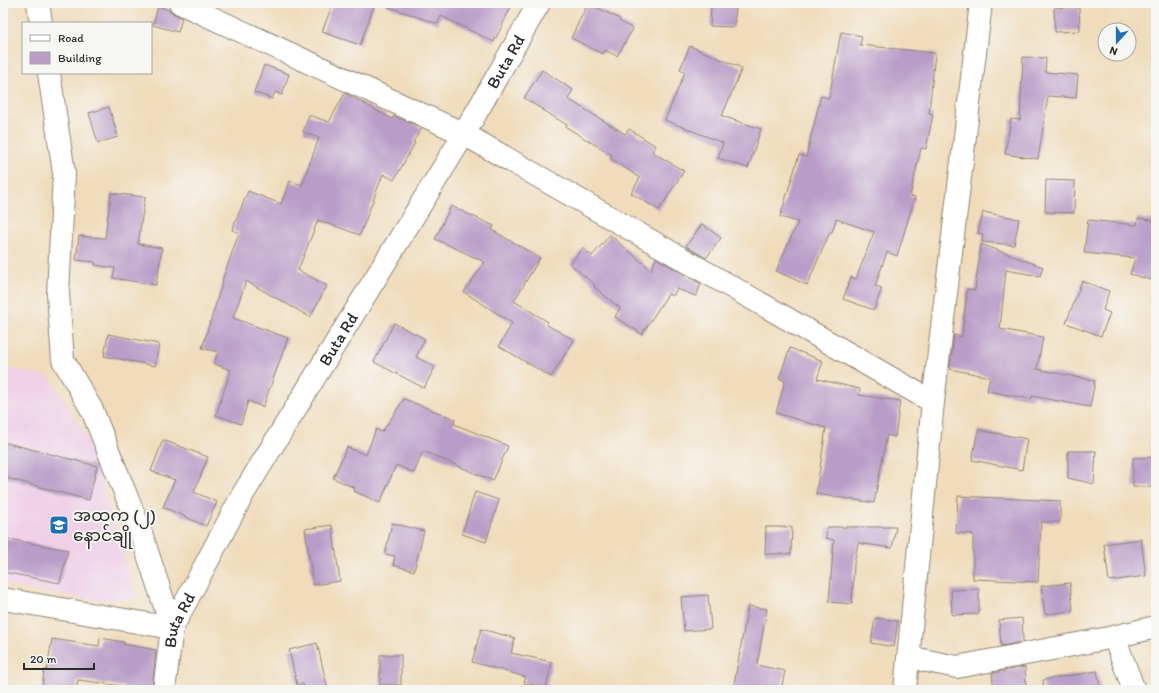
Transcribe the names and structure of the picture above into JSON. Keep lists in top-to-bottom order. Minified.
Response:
{"streets":{"street":["Buta Rd"]},"places":{"school or university":["အထက (၂) နောင်ချို"]},"legend":["Road","Building"],"scale_bar":"20 m","north":"bottom"}
